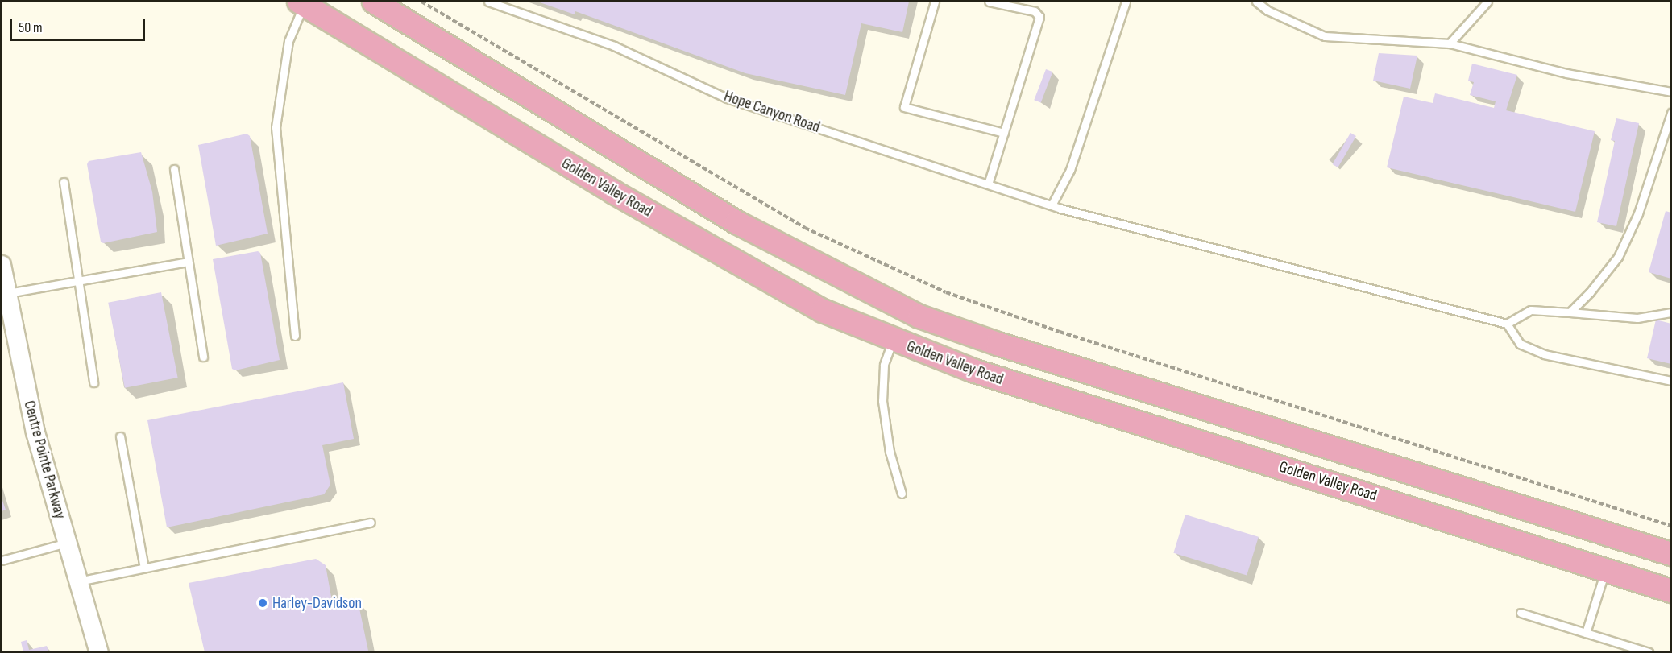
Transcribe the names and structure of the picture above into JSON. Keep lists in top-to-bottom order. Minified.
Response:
{"streets":{"main road":["Golden Valley Road"],"street":["Centre Pointe Parkway"],"lane":["Hope Canyon Road"]},"places":["Harley-Davidson"],"scale_bar":"50 m"}
